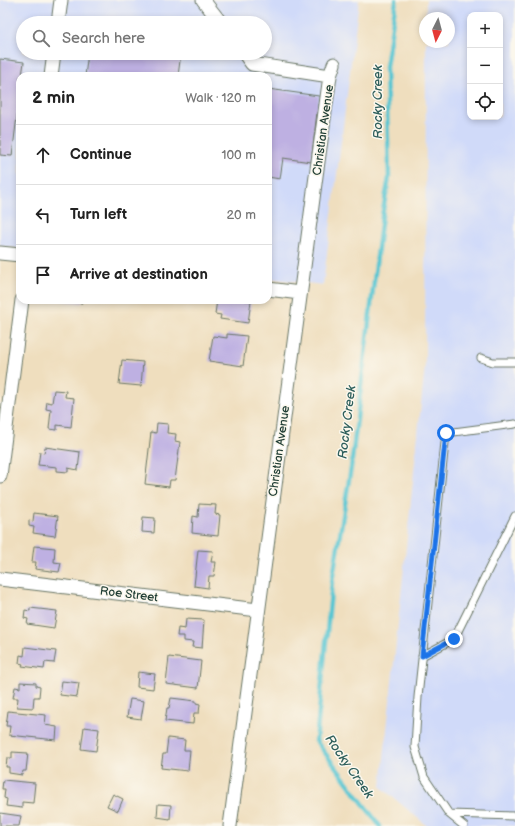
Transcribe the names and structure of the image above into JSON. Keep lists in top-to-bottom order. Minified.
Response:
{"streets":{"street":["Christian Avenue","Roe Street"]},"crossings":[["Christian Avenue","Roe Street"]],"water":["Rocky Creek"],"north":"bottom","page":{"map_buttons":["+","−"],"search":"Search here","heading":["2 min","Walk · 120 m"],"list":[["Continue","100 m"],["Turn left","20 m"],"Arrive at destination"]}}
